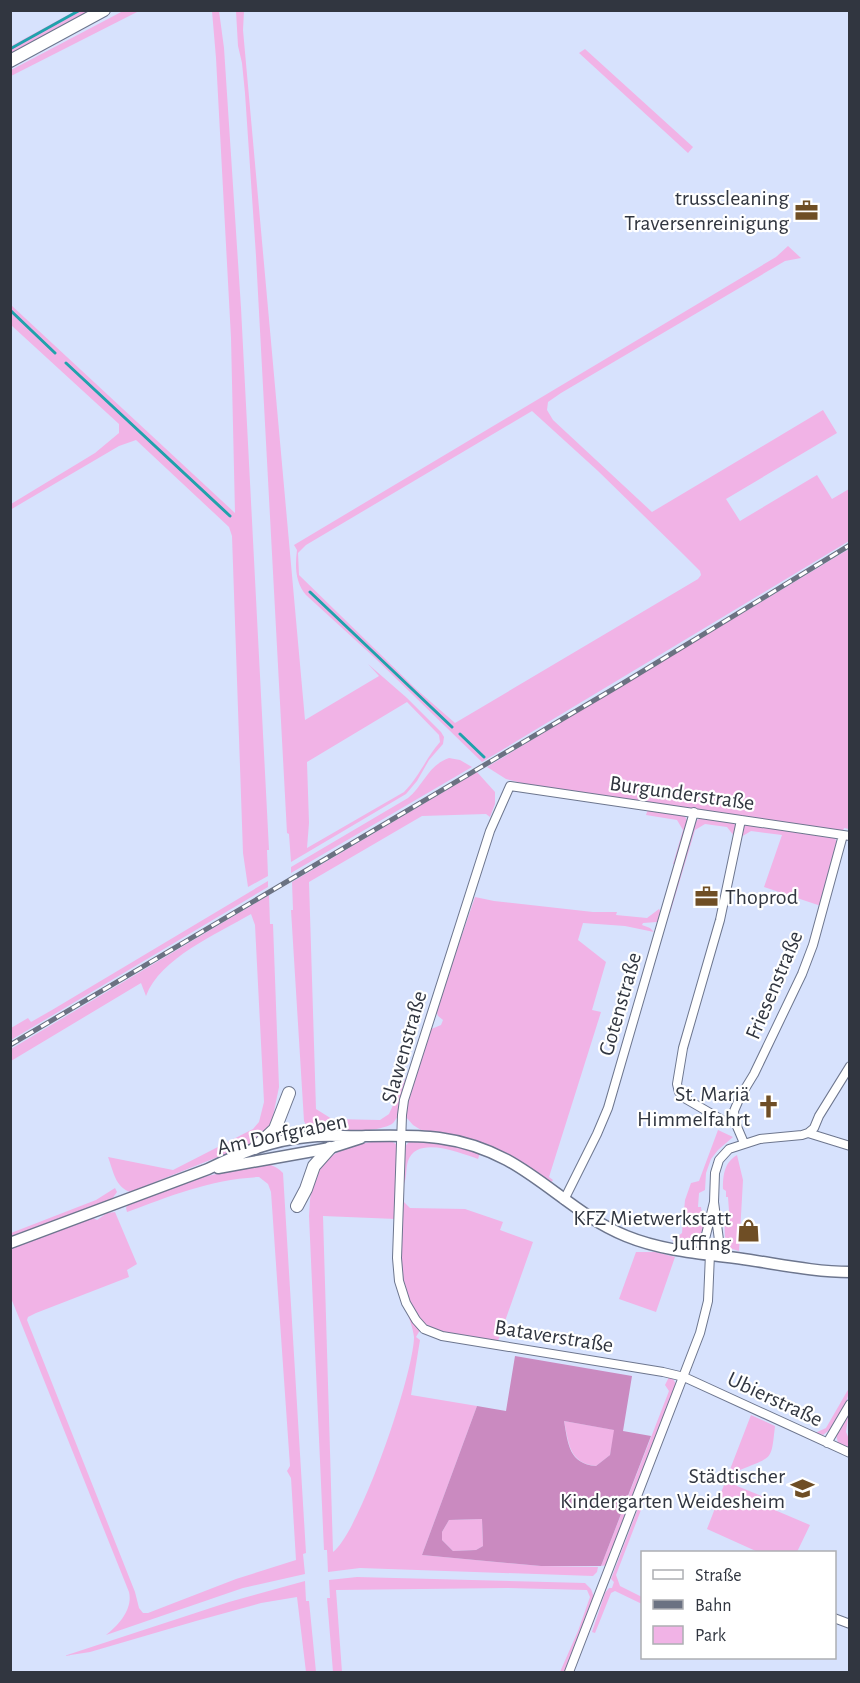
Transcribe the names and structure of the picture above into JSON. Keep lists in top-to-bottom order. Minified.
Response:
{"streets":{"street":["Burgunderstraße","Friesenstraße","Gotenstraße","Slawenstraße","Am Dorfgraben","Bataverstraße","Ubierstraße"]},"crossings":[["Burgunderstraße","Friesenstraße"],["Burgunderstraße","Gotenstraße"],["Burgunderstraße","Slawenstraße"],["Gotenstraße","Am Dorfgraben"],["Slawenstraße","Am Dorfgraben"],["Slawenstraße","Bataverstraße"],["Bataverstraße","Ubierstraße"]],"places":{"office":["trusscleaning Traversenreinigung","Thoprod"],"church":["St. Mariä Himmelfahrt"],"shop":["KFZ Mietwerkstatt Juffing"],"school or university":["Städtischer Kindergarten Weidesheim"]},"legend":["Straße","Bahn","Park"]}
